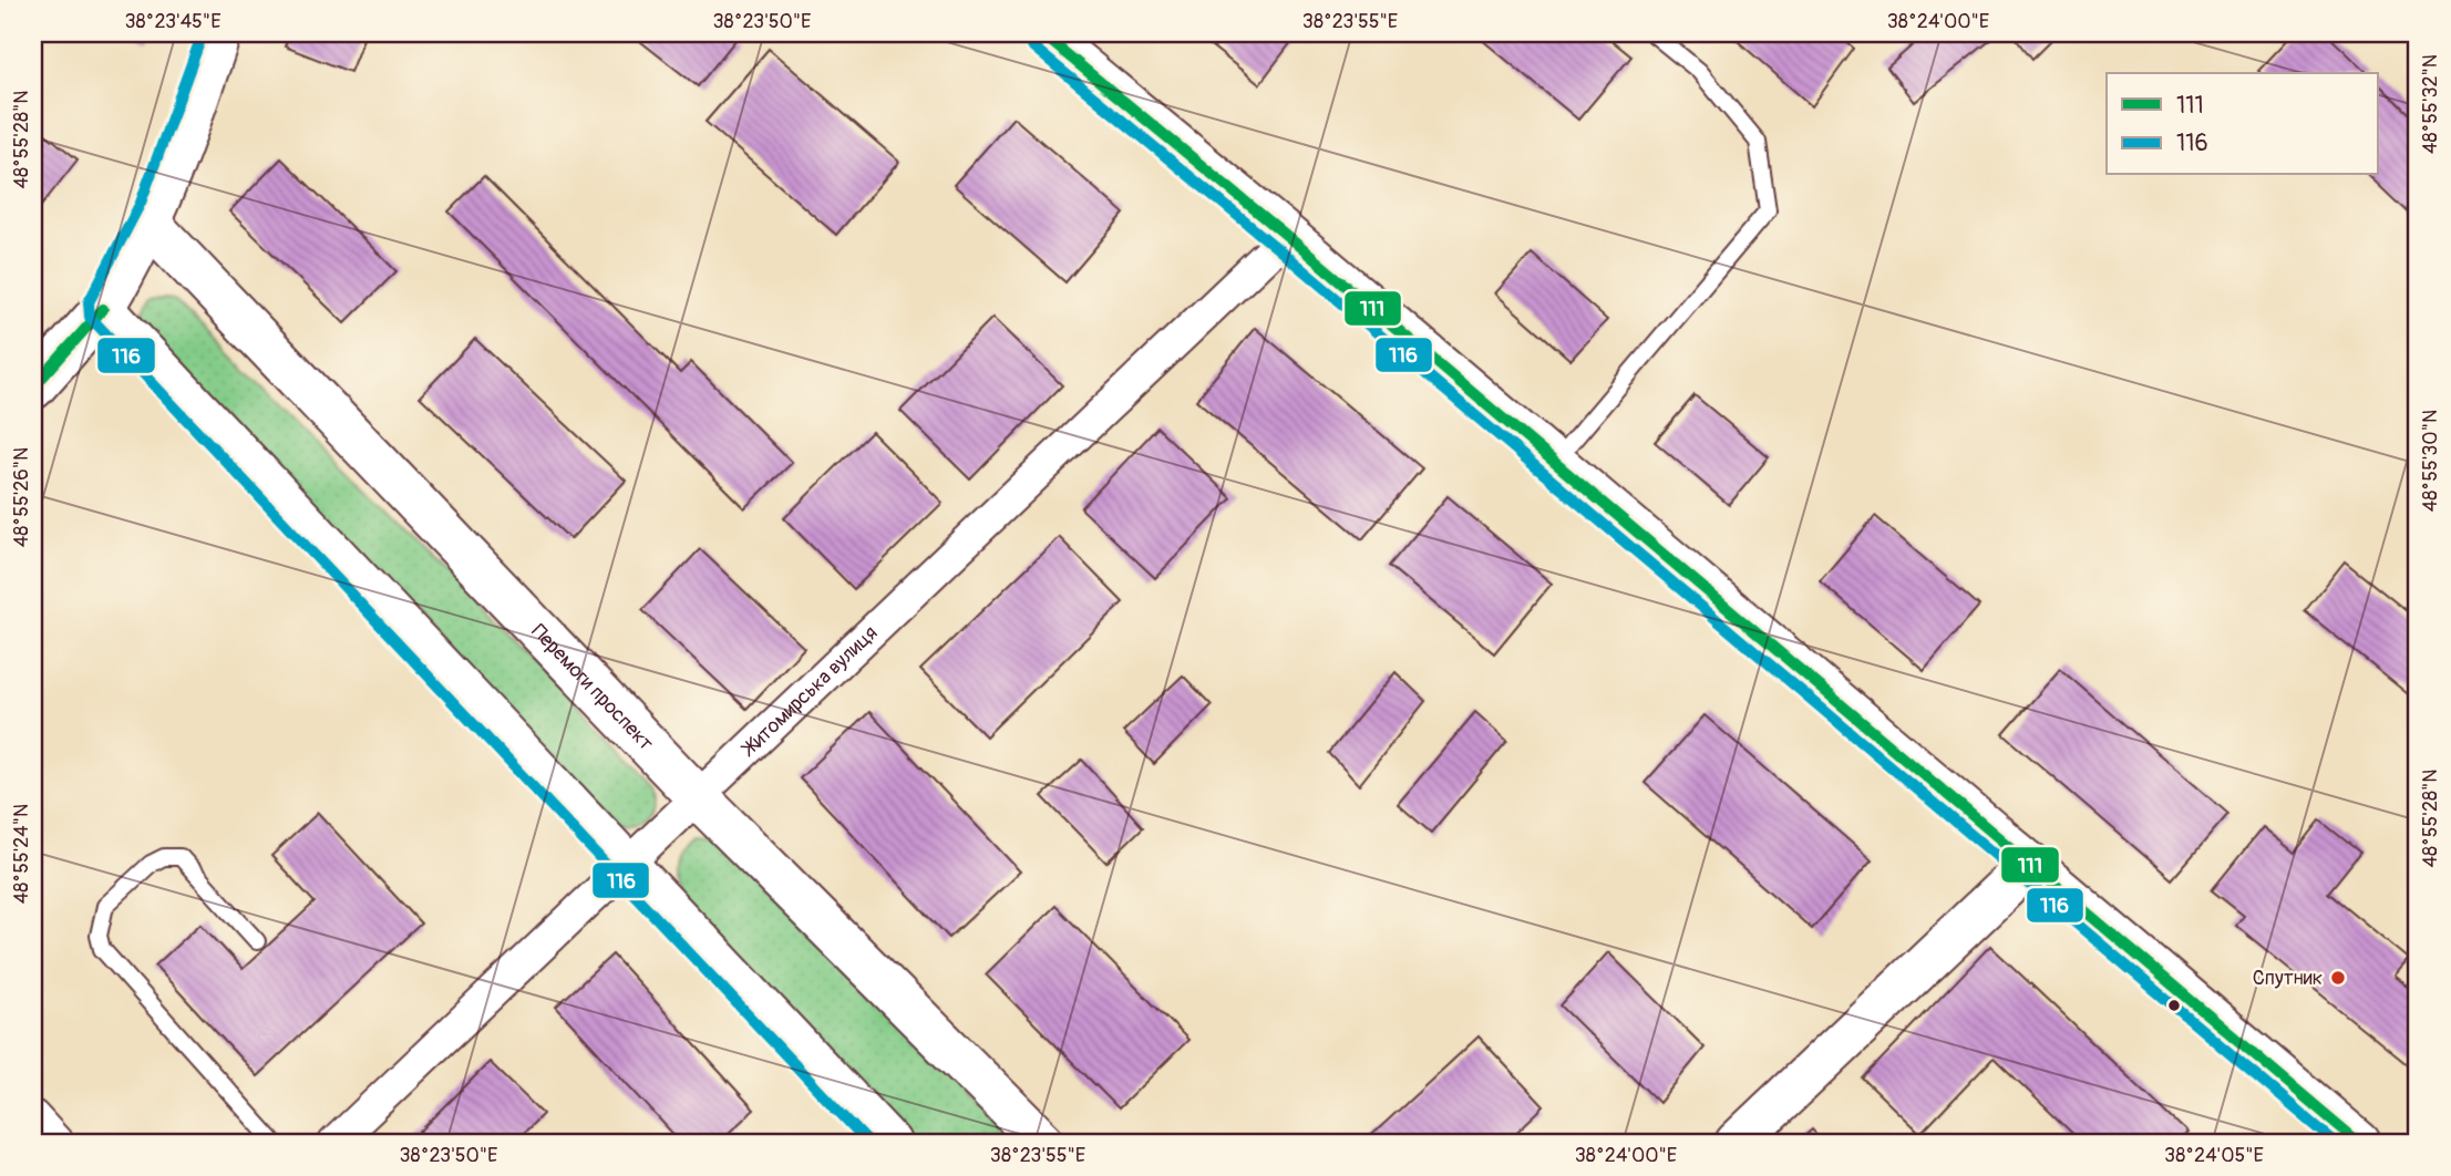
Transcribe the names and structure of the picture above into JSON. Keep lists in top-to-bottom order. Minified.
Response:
{"streets":{"main road":["Перемоги проспект"],"street":["Житомирська вулиця"]},"crossings":[["Перемоги проспект","Житомирська вулиця"]],"places":["Спутник"],"lines":["transit line 111","transit line 116"],"legend":["111","116"],"coordinates":["38°23'45\"E","38°23'50\"E","38°23'55\"E","38°24'00\"E","48°55'32\"N","48°55'28\"N","48°55'30\"N","48°55'26\"N","48°55'24\"N","38°24'05\"E"]}
